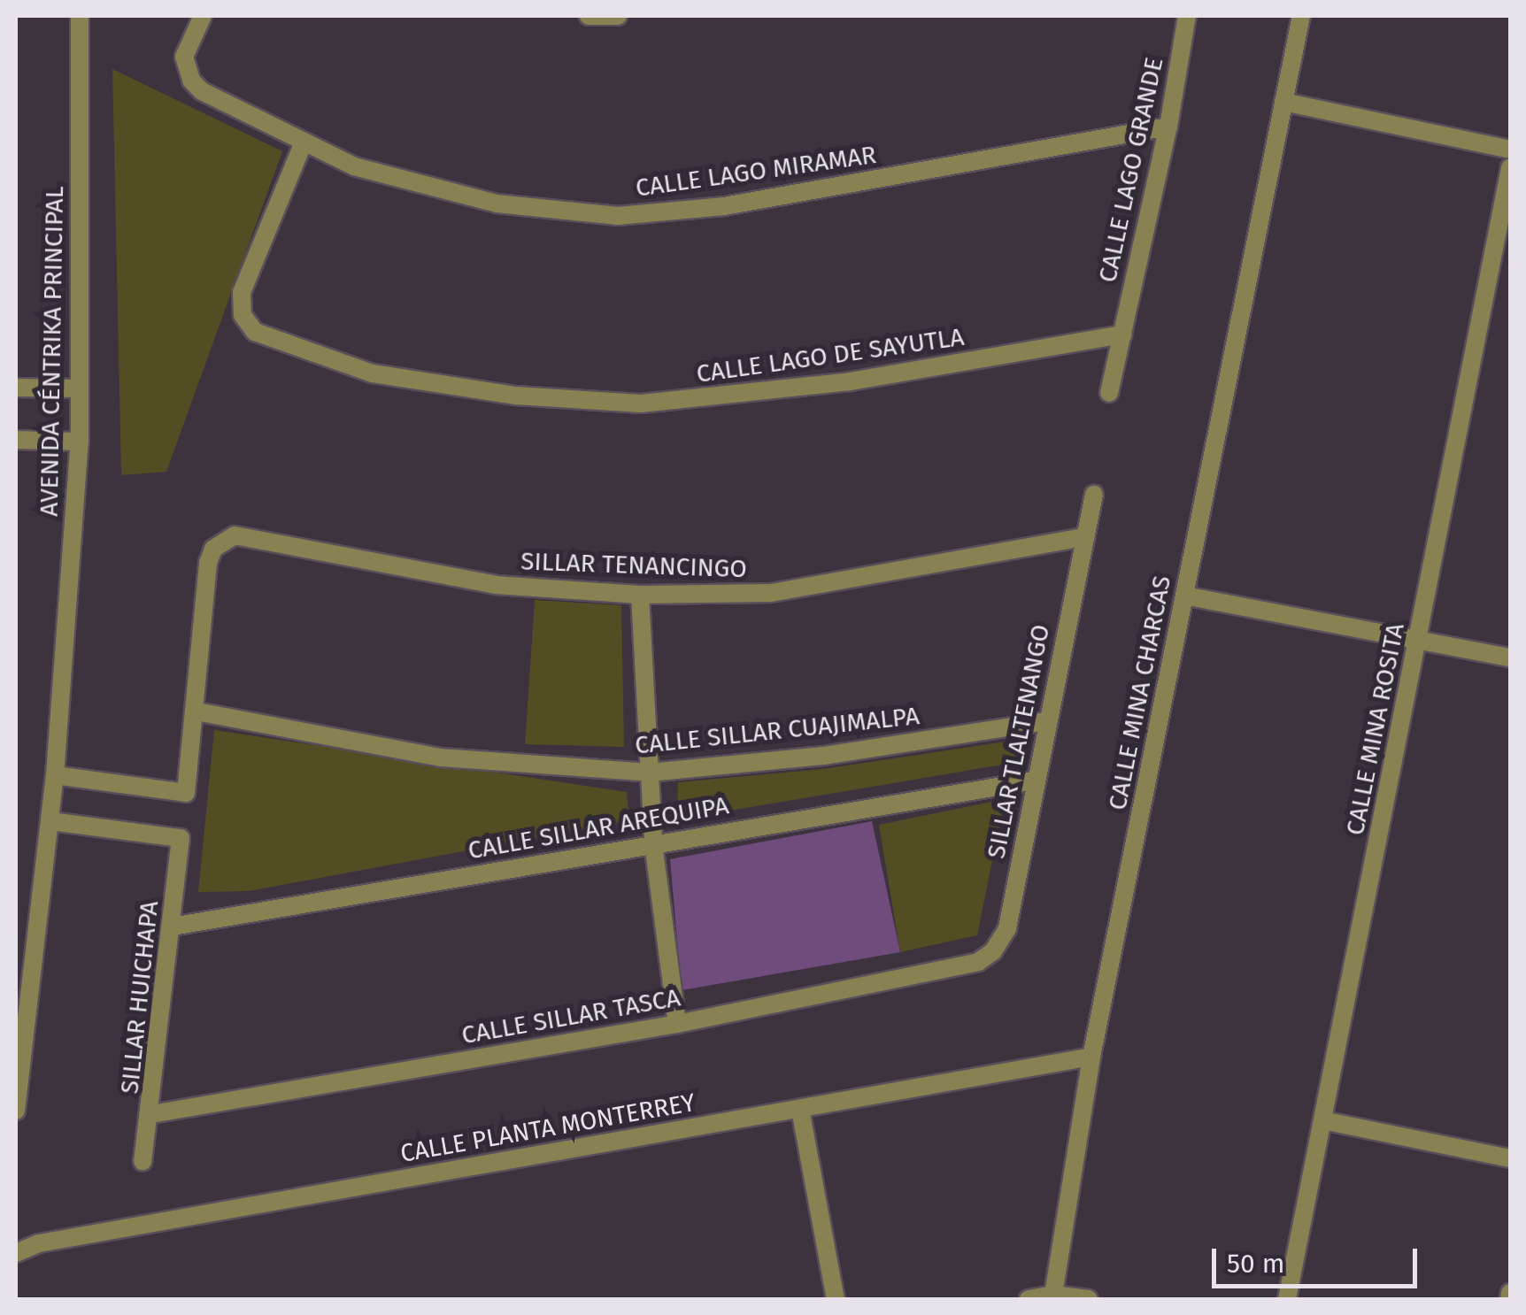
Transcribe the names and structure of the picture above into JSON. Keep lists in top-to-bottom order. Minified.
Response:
{"streets":{"street":["CALLE LAGO GRANDE","CALLE LAGO MIRAMAR","AVENIDA CÉNTRIKA PRINCIPAL","CALLE LAGO DE SAYUTLA","SILLAR TENANCINGO","CALLE MINA CHARCAS","CALLE MINA ROSITA","CALLE SILLAR CUAJIMALPA","SILLAR TLALTENANGO","CALLE SILLAR AREQUIPA","SILLAR HUICHAPA","CALLE SILLAR TASCA","CALLE PLANTA MONTERREY"]},"crossings":[["CALLE LAGO GRANDE","CALLE LAGO MIRAMAR"],["CALLE LAGO GRANDE","CALLE LAGO DE SAYUTLA"],["CALLE LAGO MIRAMAR","CALLE LAGO DE SAYUTLA"],["AVENIDA CÉNTRIKA PRINCIPAL","SILLAR HUICHAPA"],["SILLAR TENANCINGO","CALLE SILLAR CUAJIMALPA"],["SILLAR TENANCINGO","SILLAR TLALTENANGO"],["CALLE MINA CHARCAS","CALLE PLANTA MONTERREY"],["CALLE SILLAR CUAJIMALPA","SILLAR TLALTENANGO"],["SILLAR TLALTENANGO","CALLE SILLAR AREQUIPA"],["SILLAR TLALTENANGO","CALLE SILLAR TASCA"],["CALLE SILLAR AREQUIPA","SILLAR HUICHAPA"],["SILLAR HUICHAPA","CALLE SILLAR TASCA"]],"scale_bar":"50 m"}
